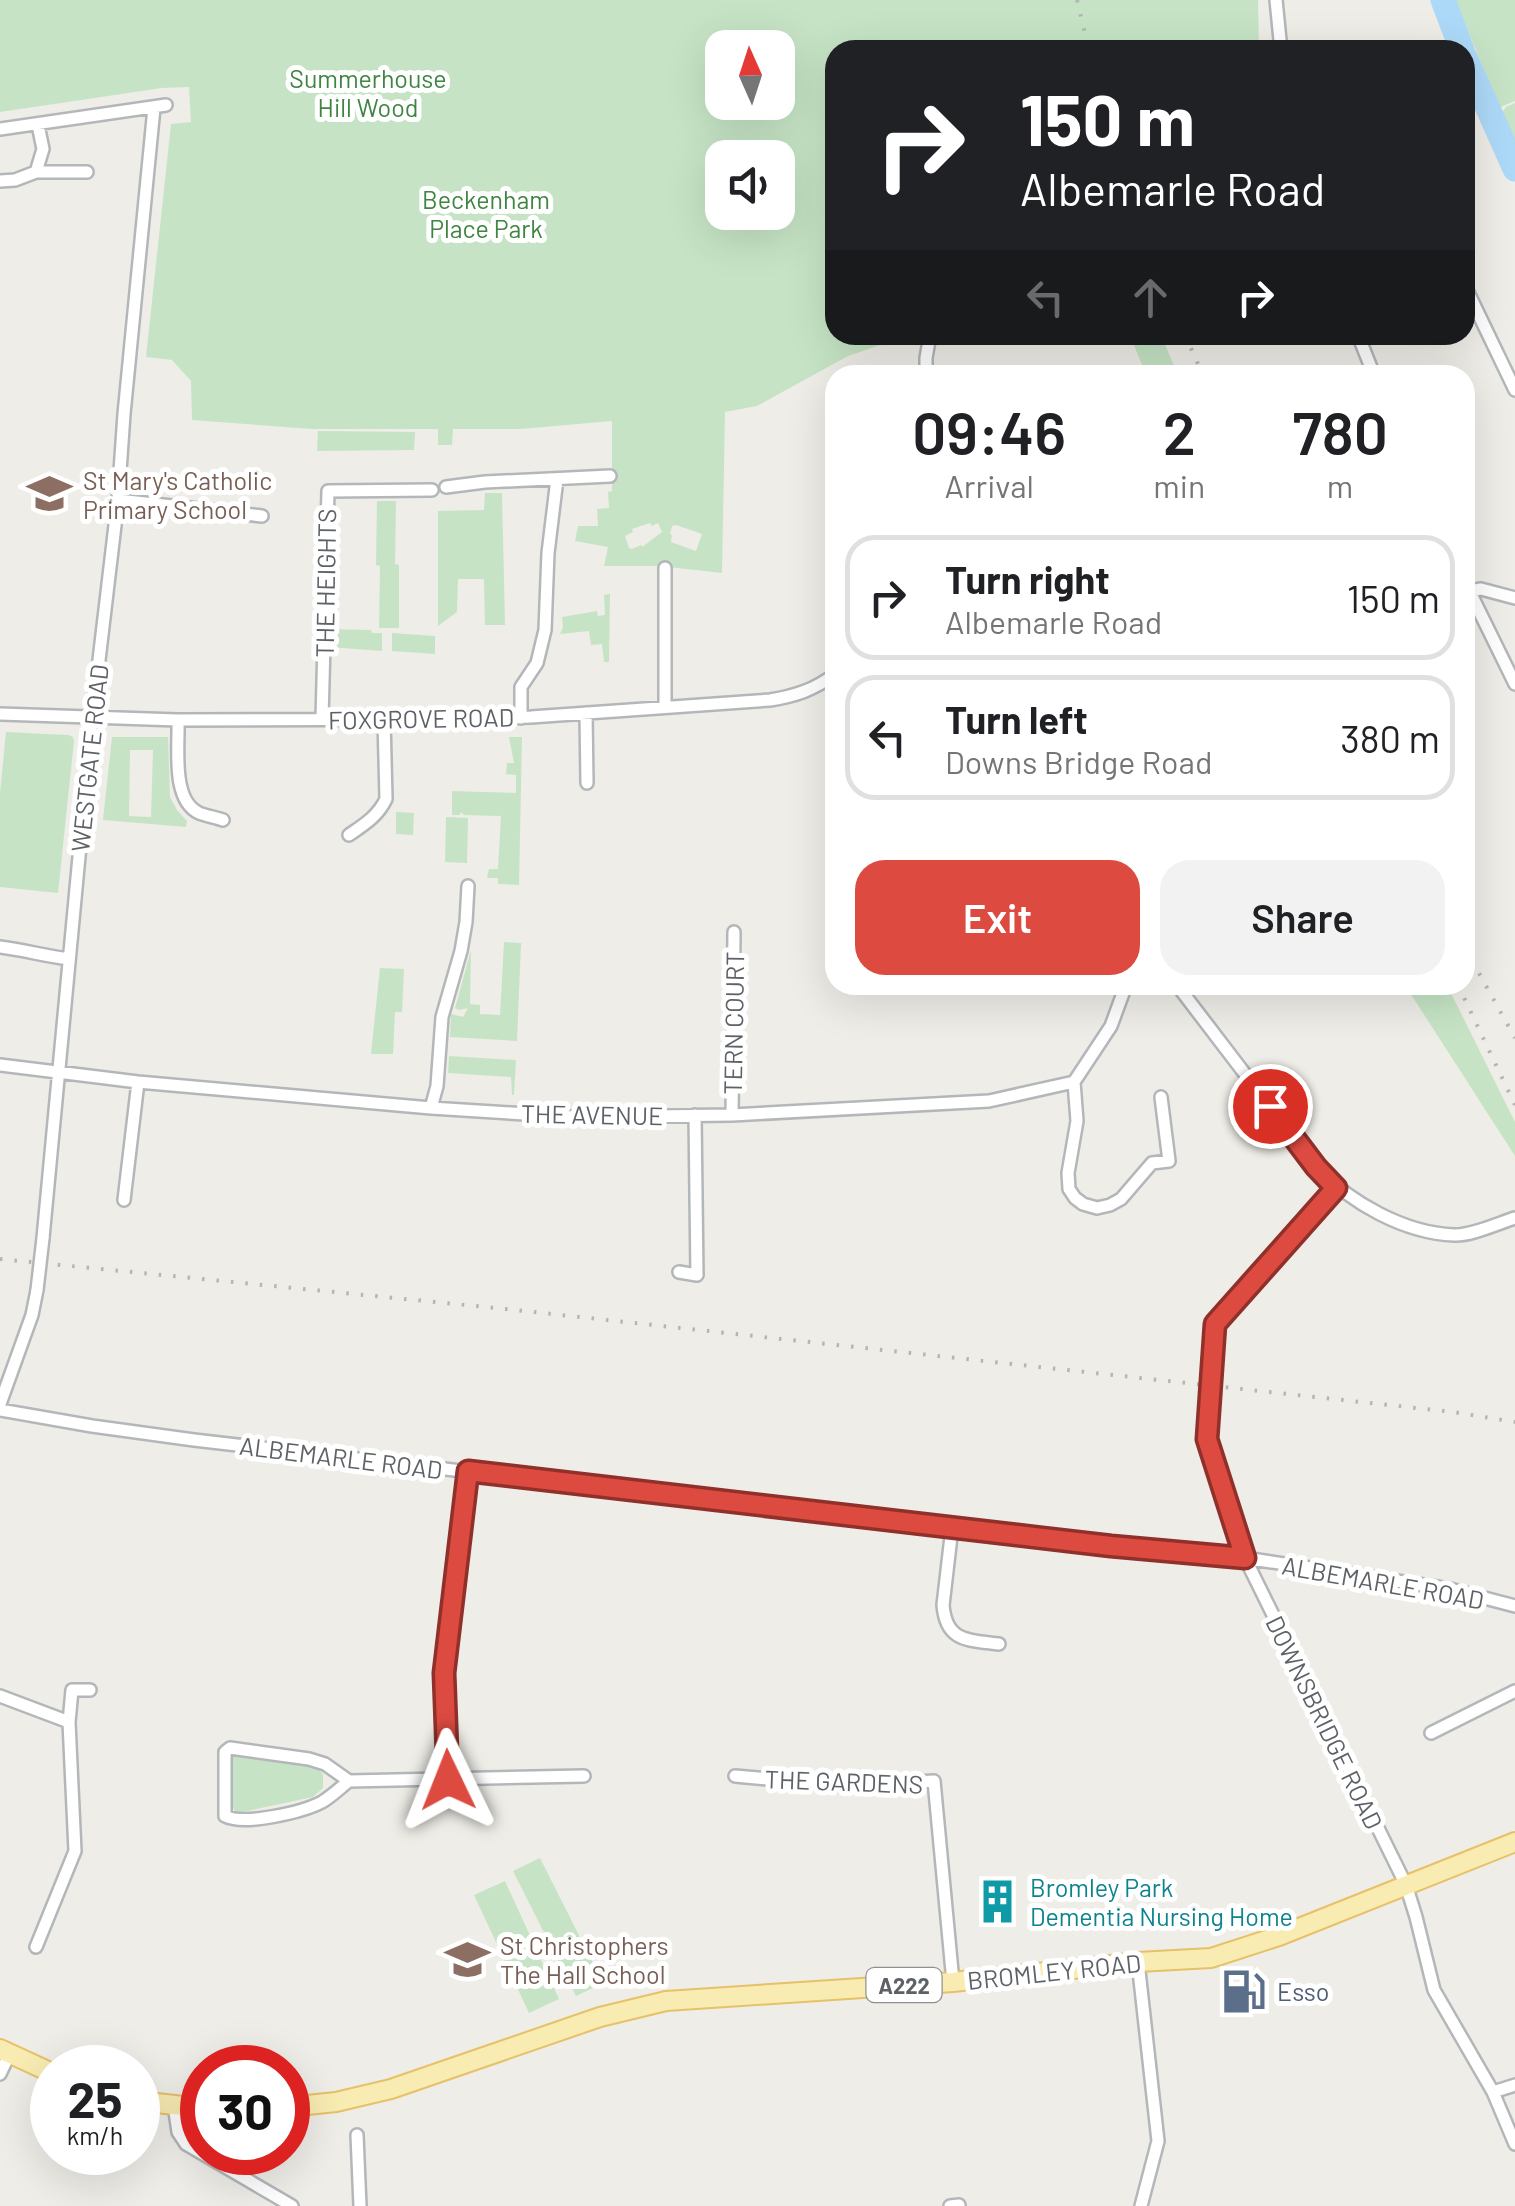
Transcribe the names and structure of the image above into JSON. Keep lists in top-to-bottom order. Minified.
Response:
{"streets":{"main road":["BROMLEY ROAD","A222"],"street":["THE HEIGHTS","FOXGROVE ROAD","WESTGATE ROAD","TERN COURT","THE AVENUE","ALBEMARLE ROAD","DOWNSBRIDGE ROAD","THE GARDENS"]},"crossings":[["THE HEIGHTS","FOXGROVE ROAD"],["FOXGROVE ROAD","WESTGATE ROAD"],["WESTGATE ROAD","THE AVENUE"],["WESTGATE ROAD","ALBEMARLE ROAD"],["TERN COURT","THE AVENUE"],["ALBEMARLE ROAD","DOWNSBRIDGE ROAD"],["DOWNSBRIDGE ROAD","BROMLEY ROAD"],["THE GARDENS","BROMLEY ROAD"]],"parks":["Summerhouse Hill Wood","Beckenham Place Park"],"places":{"school or university":["St Mary's Catholic Primary School","St Christophers The Hall School"],"building":["Bromley Park Dementia Nursing Home"],"fuel station":["Esso"]},"north":"top","page":{"turn":["150 m","Albemarle Road"],"eta":["09:46","Arrival","2","min","780","m"],"list":[{"name":"Turn right","note":"Albemarle Road","value":"150 m"},{"name":"Turn left","note":"Downs Bridge Road","value":"380 m"}],"buttons":["Exit","Share"],"speed":"25 km/h","limit":"30"}}
